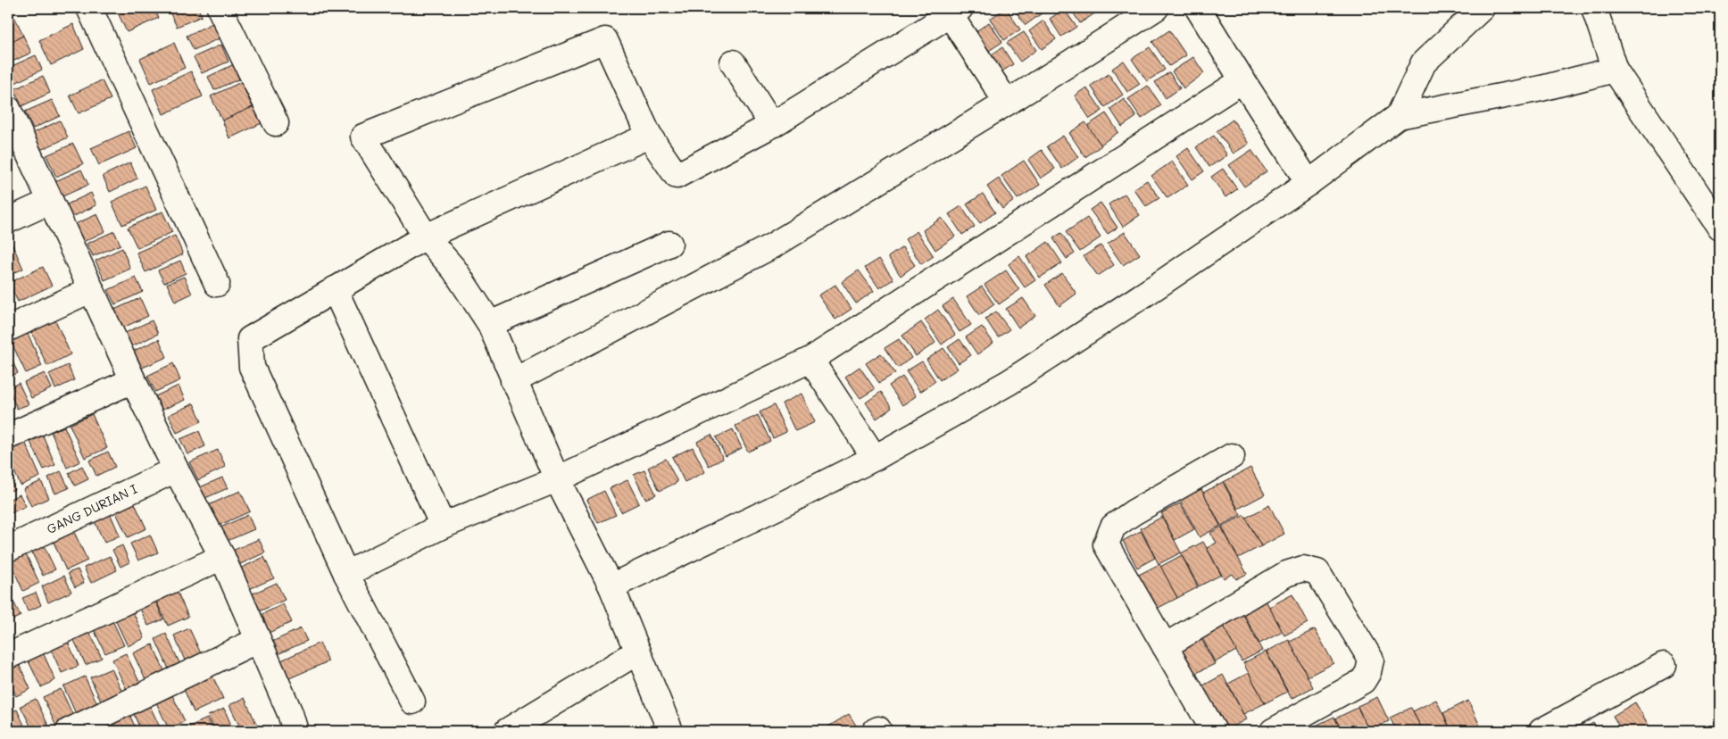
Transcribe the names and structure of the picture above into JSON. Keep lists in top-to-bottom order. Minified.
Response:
{"streets":{"street":["GANG DURIAN I"]}}
